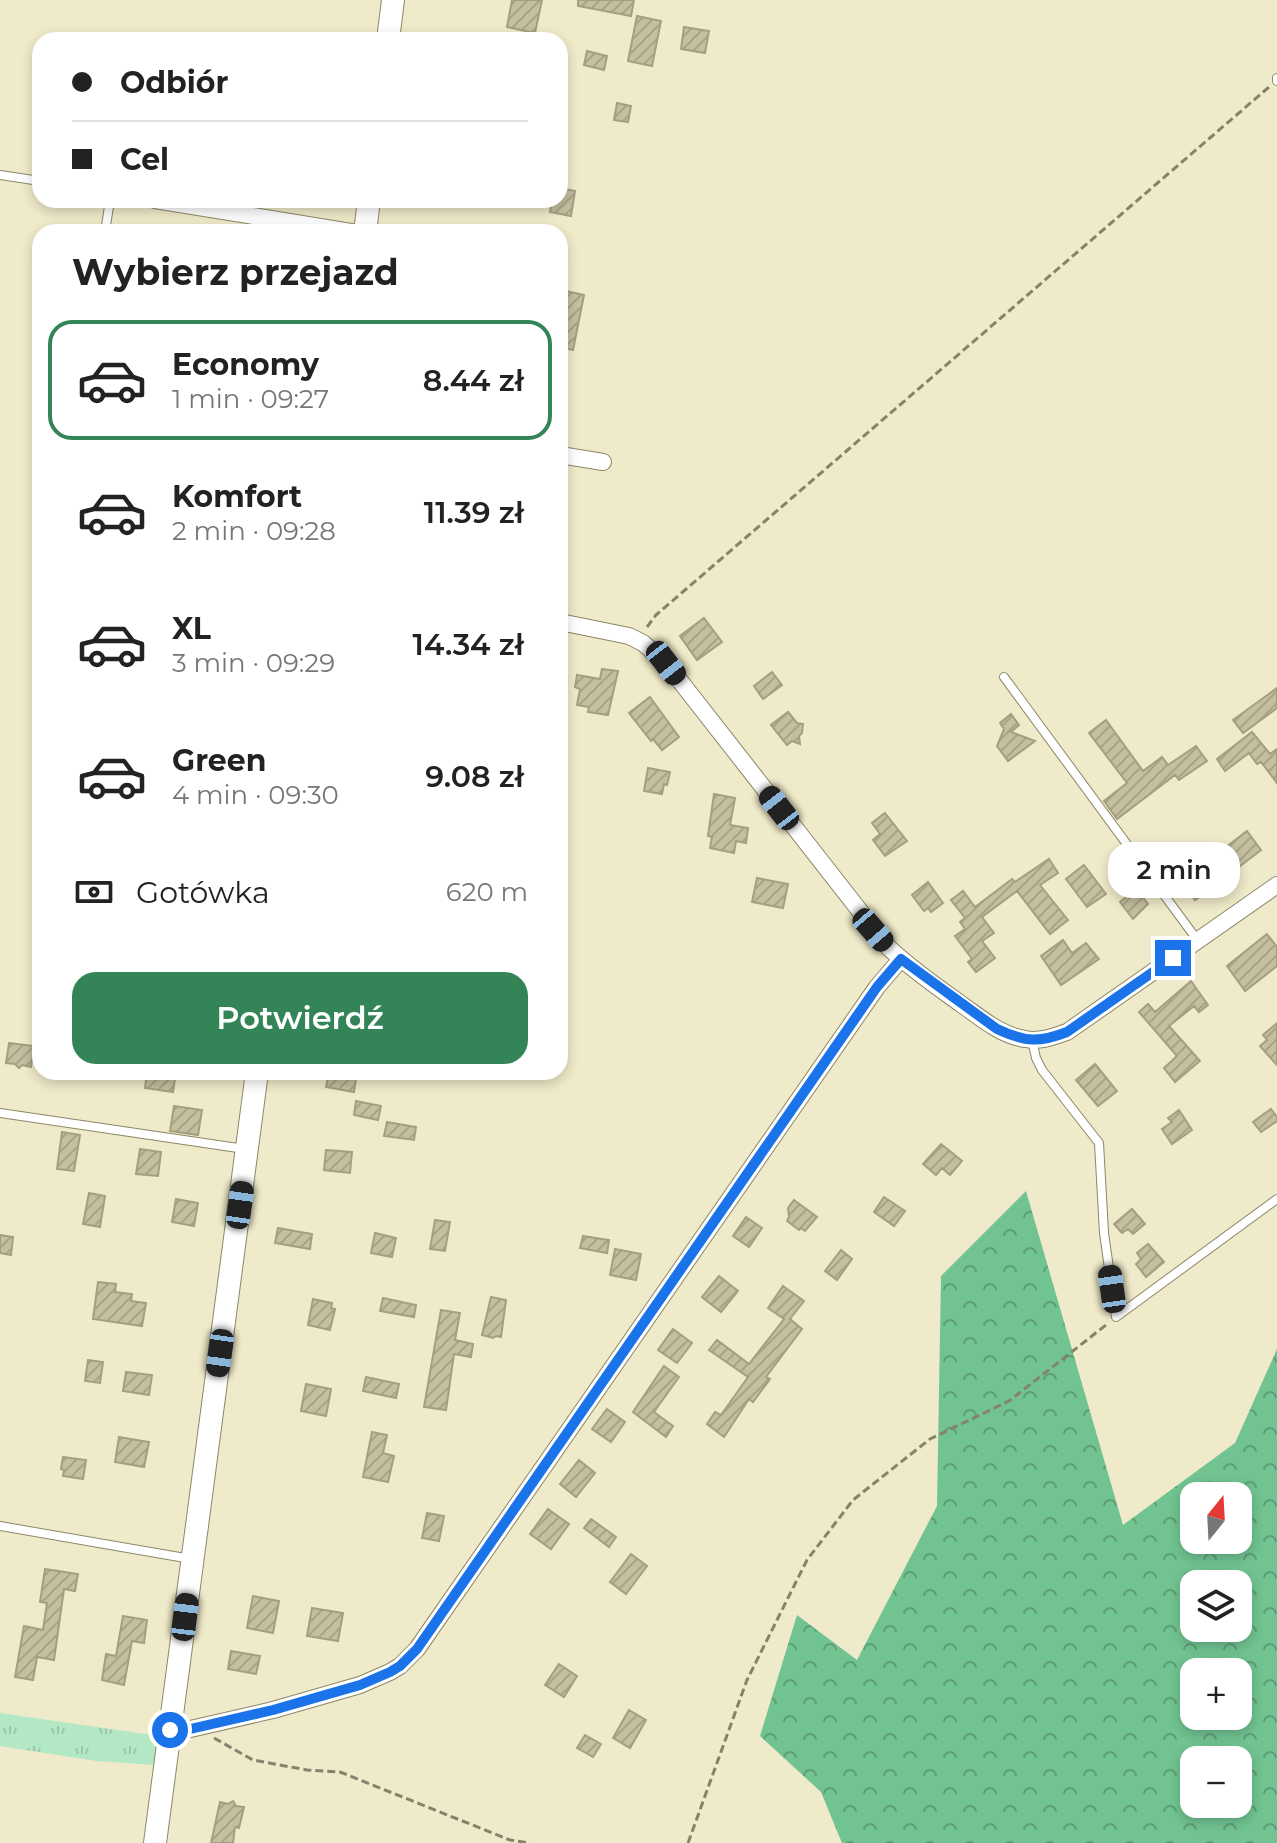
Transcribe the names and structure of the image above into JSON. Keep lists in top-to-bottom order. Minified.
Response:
{"north":"top","page":{"banner":["Odbiór","Cel"],"heading":"Wybierz przejazd","list":[{"name":"Economy","note":"1 min · 09:27","value":"8.44 zł"},{"name":"Komfort","note":"2 min · 09:28","value":"11.39 zł"},{"name":"XL","note":"3 min · 09:29","value":"14.34 zł"},{"name":"Green","note":"4 min · 09:30","value":"9.08 zł"}],"bubble":"2 min","pay":["Gotówka","620 m"],"buttons":"Potwierdź","map_buttons":["+","−"]}}
